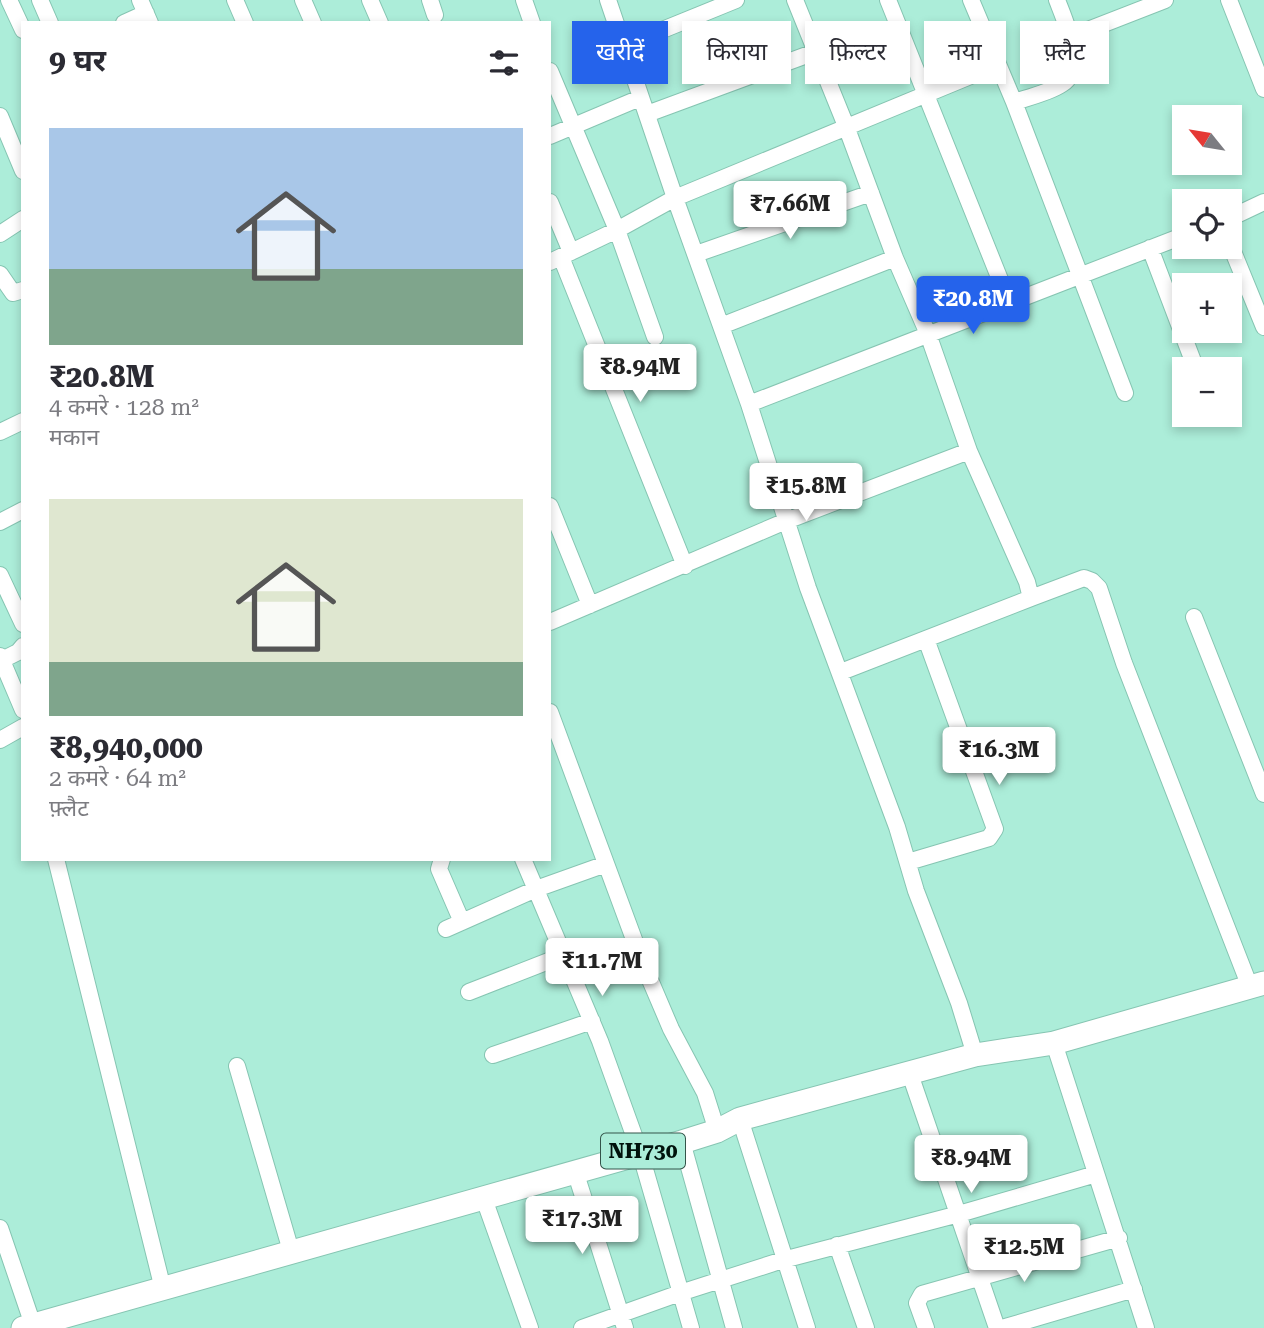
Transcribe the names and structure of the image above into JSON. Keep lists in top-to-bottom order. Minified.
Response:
{"streets":{"highway":["NH730"]},"north":"top left","page":{"chip":["खरीदें","किराया","फ़िल्टर","नया","फ़्लैट"],"heading":"9 घर","map_buttons":["+","−"],"list":[{"name":"₹20.8M","note":"4 कमरे · 128 m² · मकान"},{"name":"₹8,940,000","note":"2 कमरे · 64 m² · फ़्लैट"}],"price":["₹7.66M","₹20.8M","₹8.94M","₹15.8M","₹16.3M","₹11.7M","₹8.94M","₹17.3M","₹12.5M"]}}
